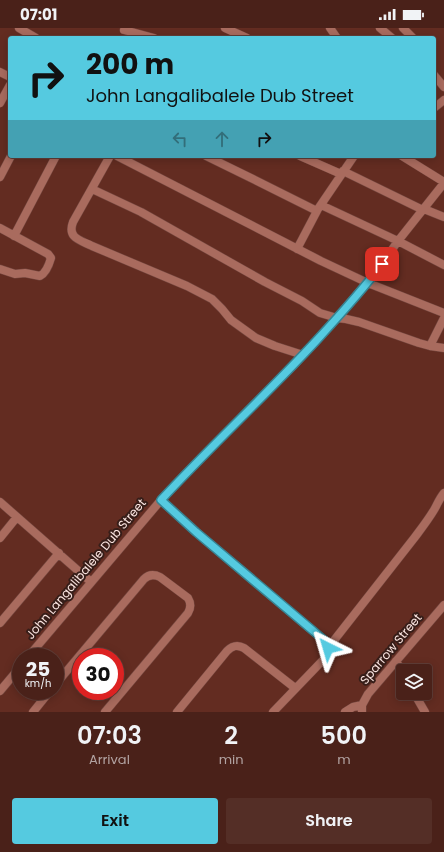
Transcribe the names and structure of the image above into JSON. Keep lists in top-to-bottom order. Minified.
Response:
{"streets":{"street":["John Langalibalele Dub Street","Sparrow Street"]},"page":{"status":"07:01","turn":["200 m","John Langalibalele Dub Street"],"speed":"25 km/h","limit":"30","eta":["07:03","Arrival","2","min","500","m"],"buttons":["Exit","Share"]}}
